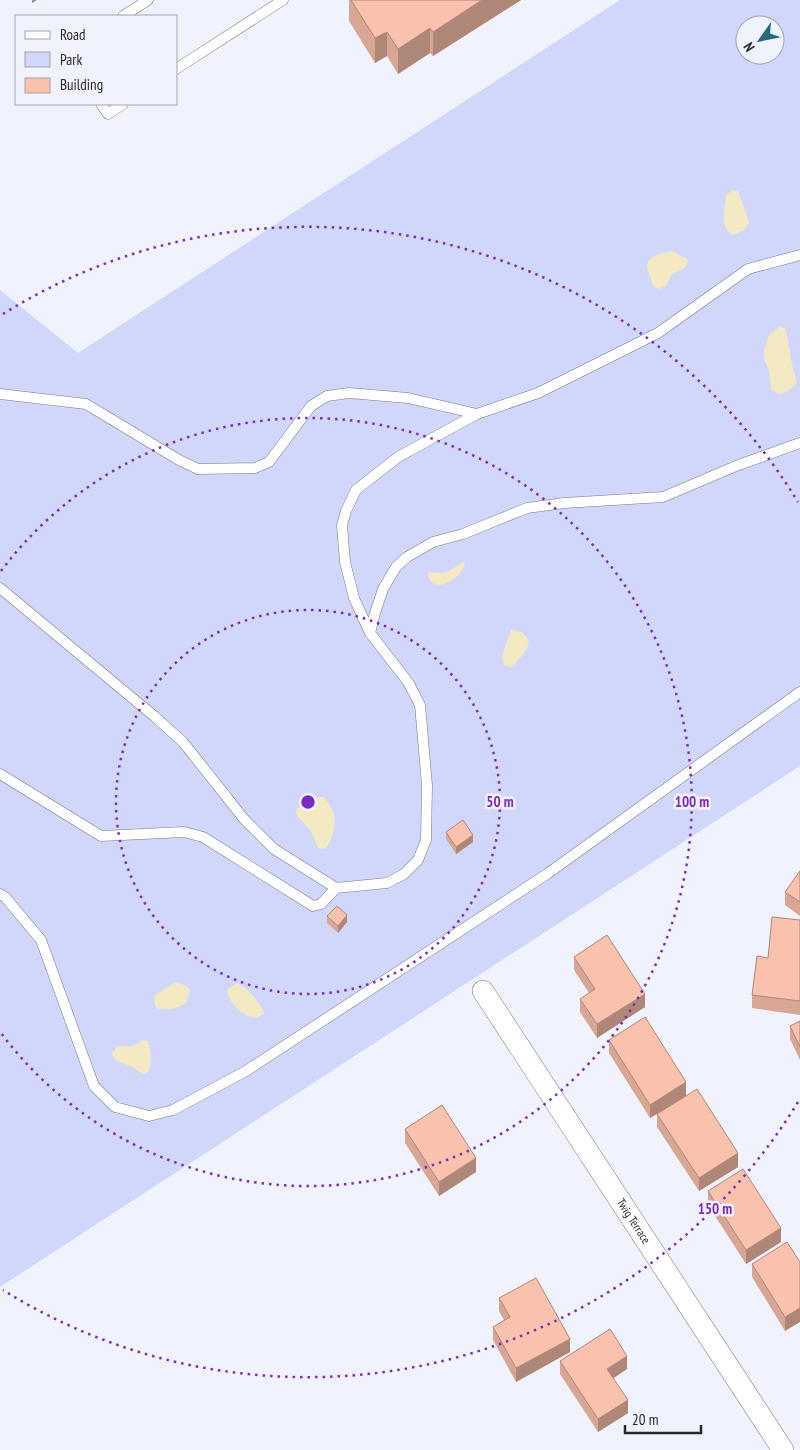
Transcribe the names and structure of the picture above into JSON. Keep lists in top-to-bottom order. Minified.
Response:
{"streets":{"street":["Twig Terrace"]},"legend":["Road","Park","Building"],"scale_bar":"20 m","north":"bottom left","rings":["50 m","100 m","150 m"]}
